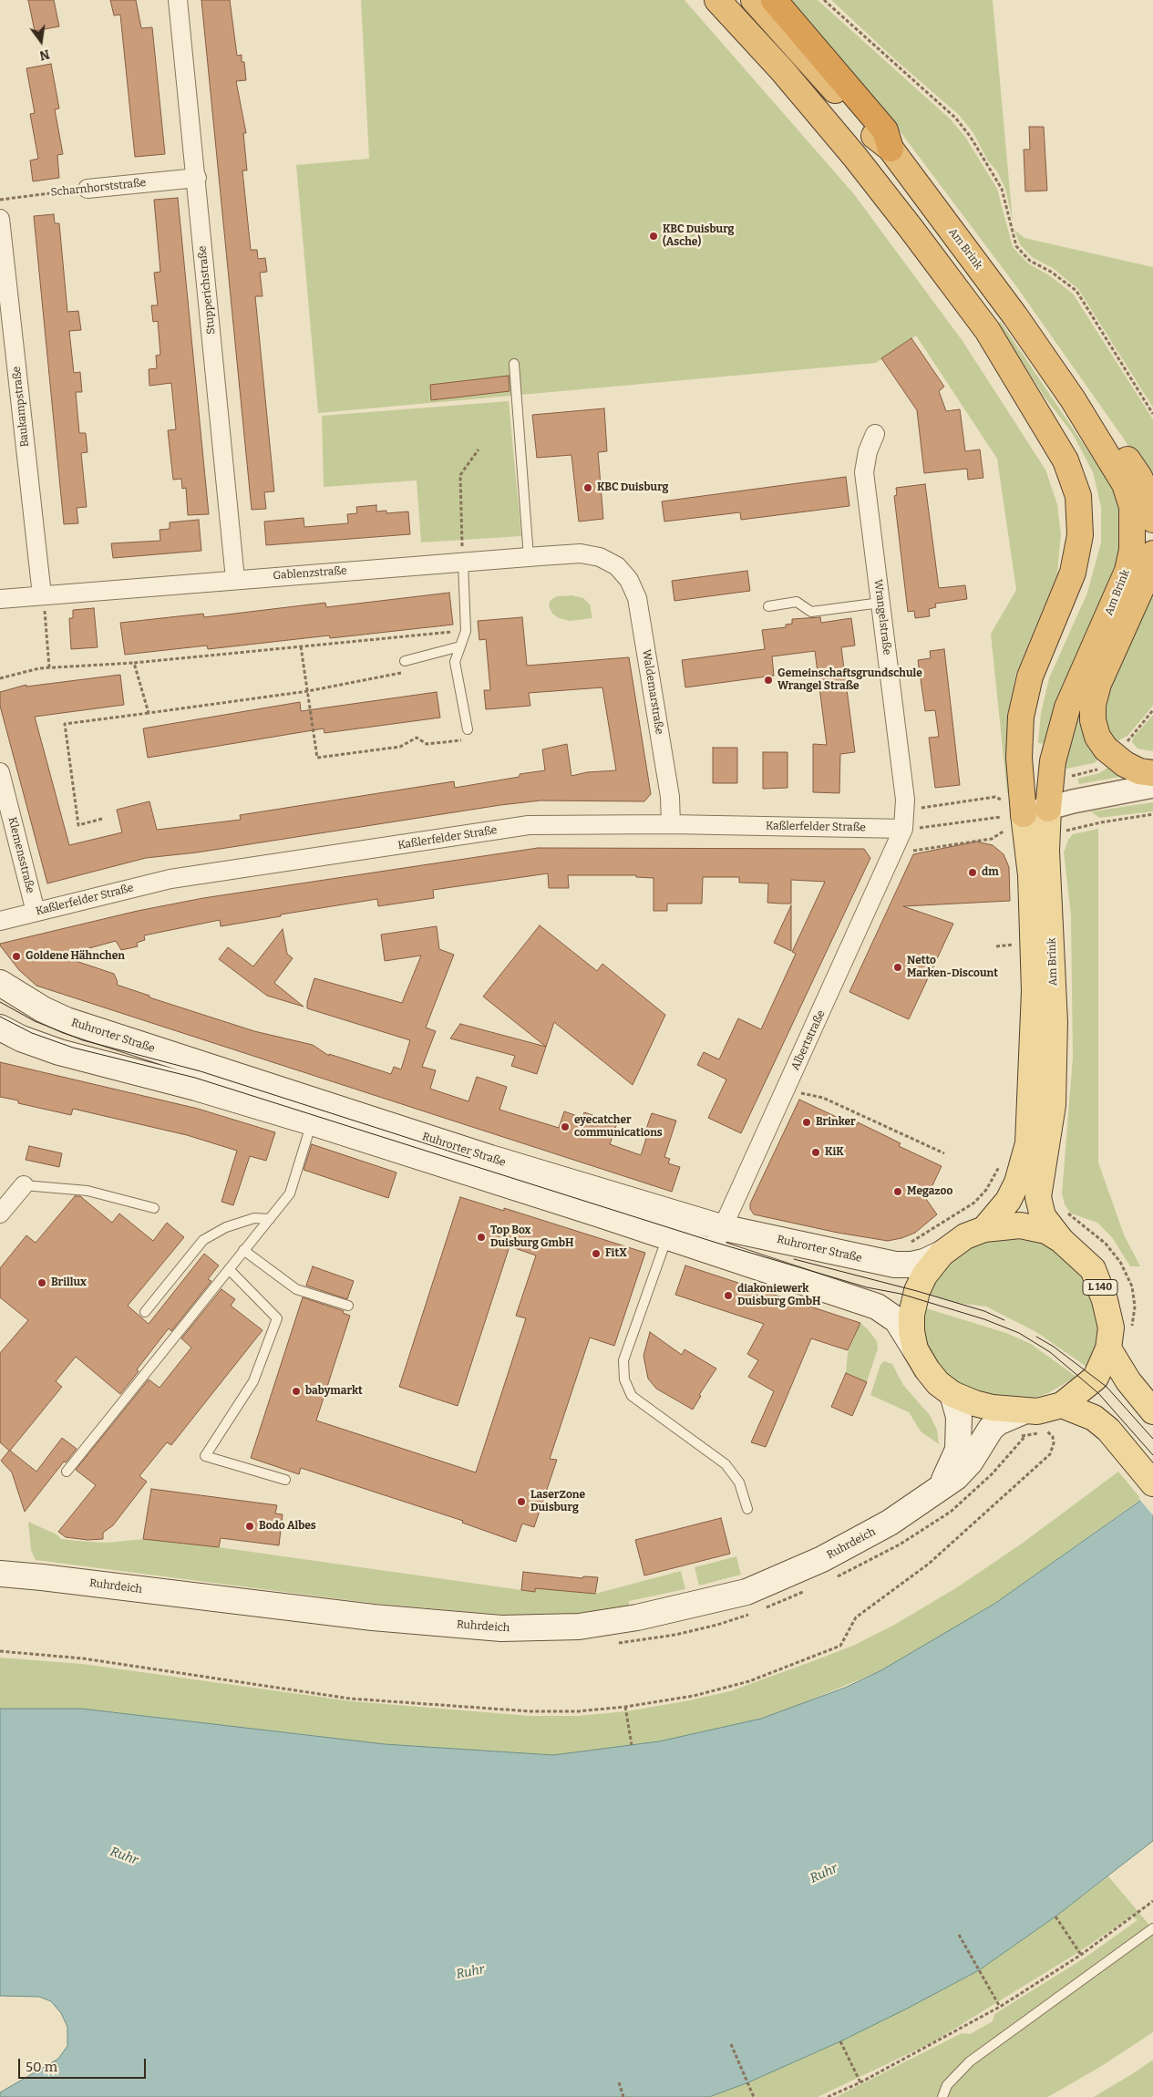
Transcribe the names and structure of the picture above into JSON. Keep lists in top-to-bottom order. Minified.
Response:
{"streets":{"highway":["Am Brink"],"main road":["Ruhrorter Straße","L 140","Ruhrdeich"],"street":["Scharnhorststraße","Stupperichstraße","Baukampstraße","Gablenzstraße","Wrangelstraße","Waldemarstraße","Kaßlerfelder Straße","Klemensstraße","Albertstraße"]},"crossings":[["Scharnhorststraße","Stupperichstraße"],["Am Brink","Ruhrorter Straße"],["Stupperichstraße","Gablenzstraße"],["Baukampstraße","Gablenzstraße"],["Gablenzstraße","Waldemarstraße"],["Wrangelstraße","Kaßlerfelder Straße"],["Wrangelstraße","Albertstraße"],["Waldemarstraße","Kaßlerfelder Straße"],["Kaßlerfelder Straße","Klemensstraße"],["Kaßlerfelder Straße","Albertstraße"],["Ruhrorter Straße","Albertstraße"],["Ruhrorter Straße","Ruhrdeich"]],"water":["Ruhr"],"places":["KBC Duisburg (Asche)","KBC Duisburg","Gemeinschaftsgrundschule Wrangel Straße","dm","Goldene Hähnchen","Netto Marken-Discount","Brinker","eyecatcher communications","KiK","Megazoo","Top Box Duisburg GmbH","FitX","Brillux","diakoniewerk Duisburg GmbH","babymarkt","LaserZone Duisburg","Bodo Albes"],"scale_bar":"50 m","north":"bottom"}
